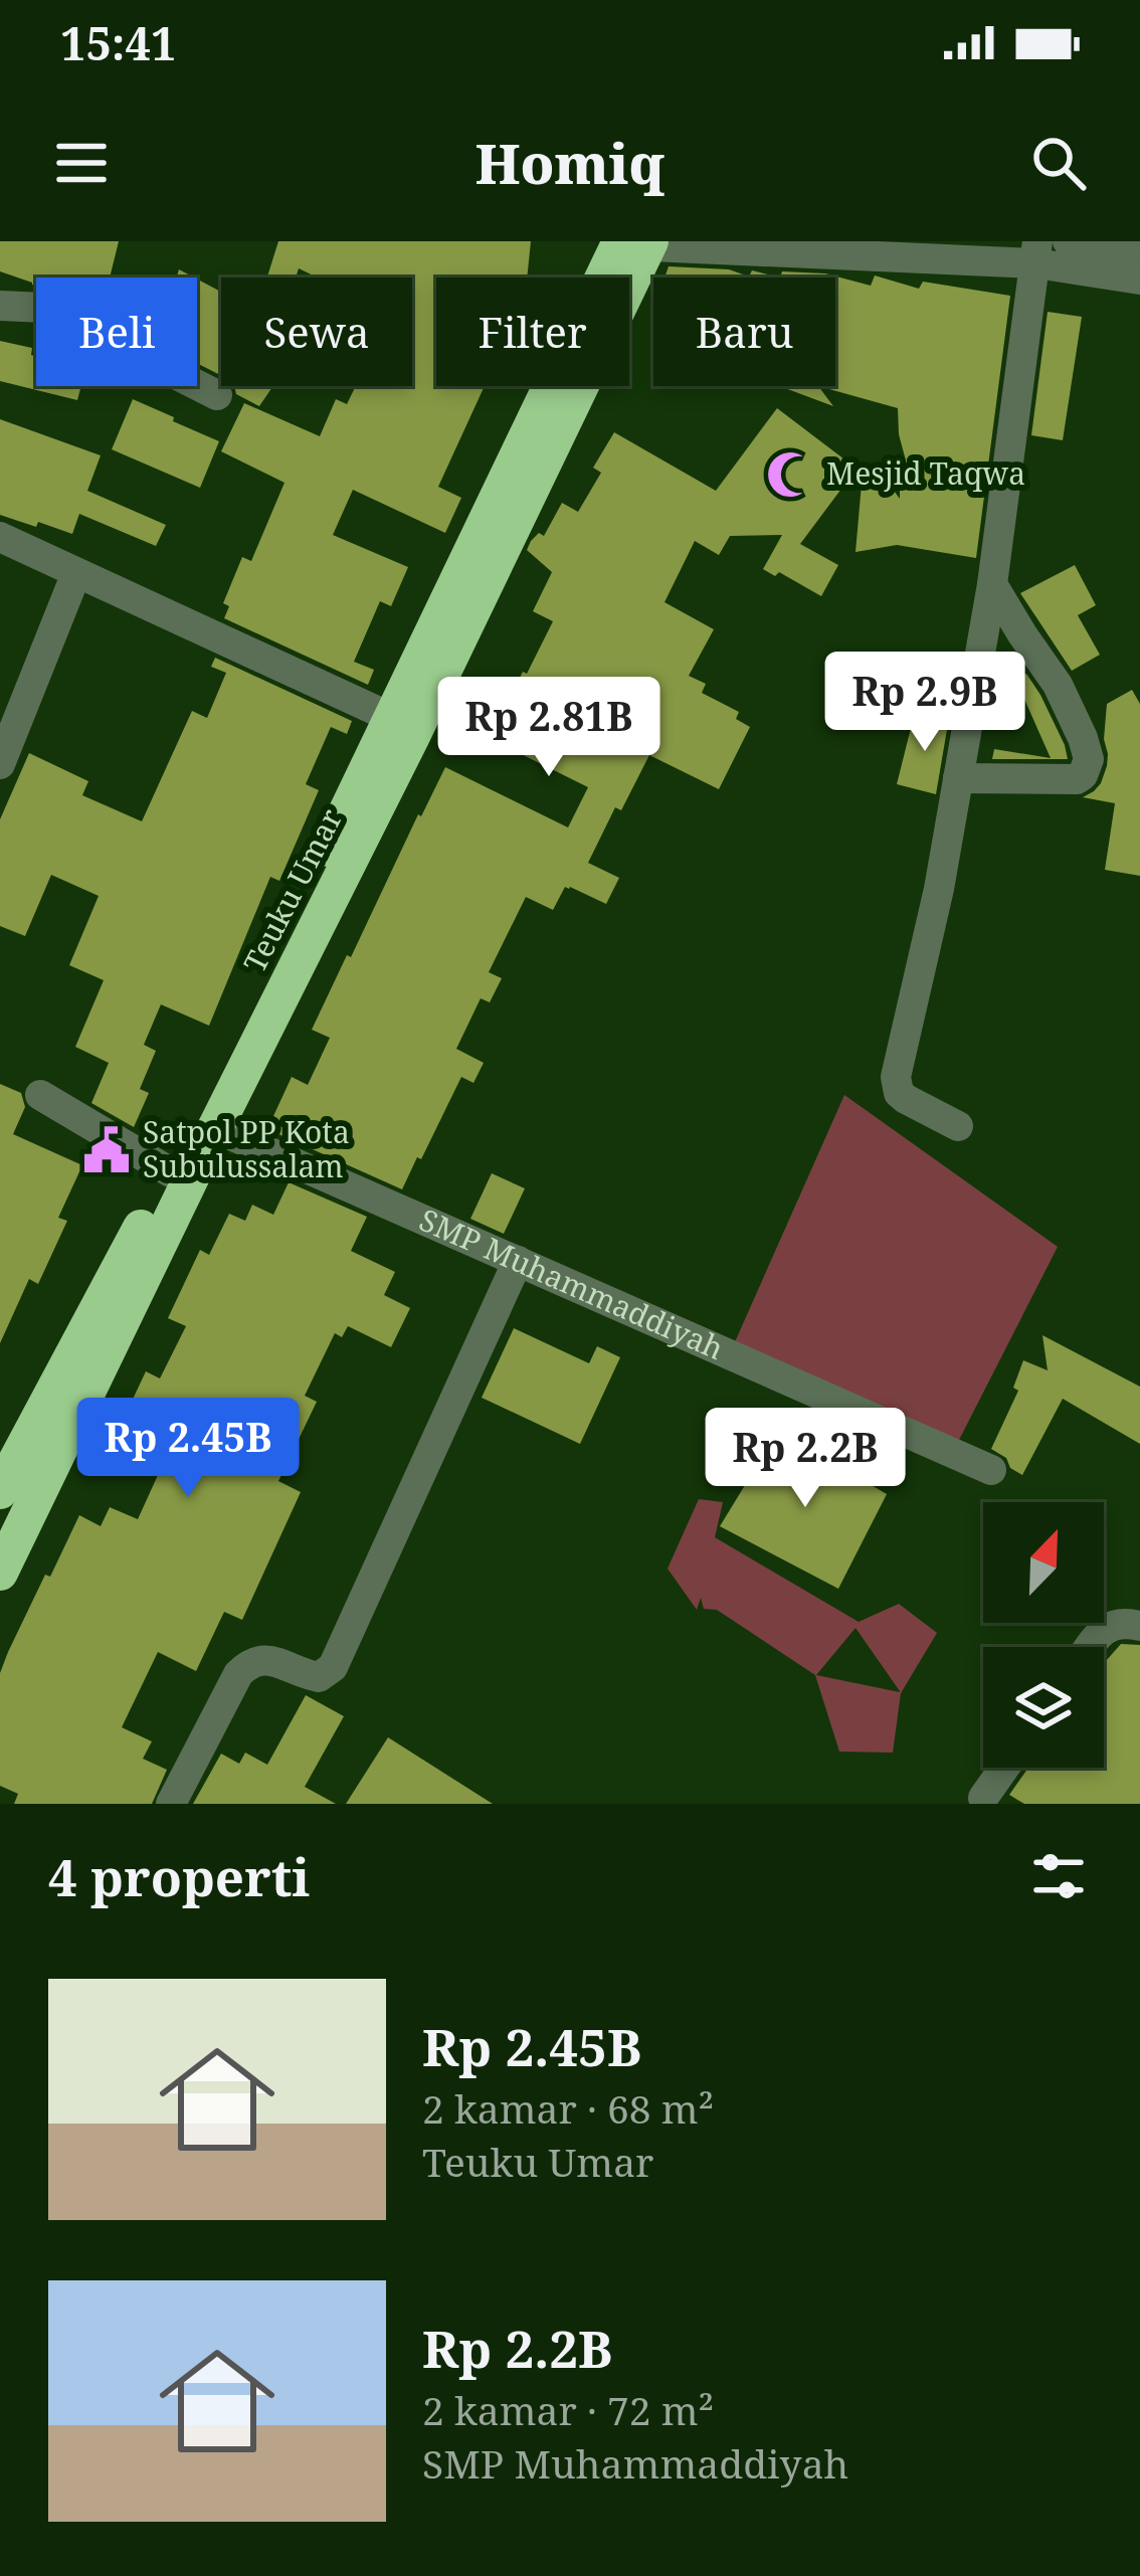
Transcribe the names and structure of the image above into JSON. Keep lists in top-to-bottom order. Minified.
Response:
{"streets":{"highway":["Teuku Umar"],"street":["SMP Muhammaddiyah"]},"crossings":[["Teuku Umar","SMP Muhammaddiyah"]],"places":{"mosque":["Mesjid Taqwa"],"public building":["Satpol PP Kota Subulussalam"]},"north":"top right","page":{"status":"15:41","header":"Homiq","chip":["Beli","Sewa","Filter","Baru"],"price":["Rp 2.9B","Rp 2.81B","Rp 2.45B","Rp 2.2B"],"heading":"4 properti","list":[{"name":"Rp 2.45B","note":"2 kamar · 68 m² · Teuku Umar"},{"name":"Rp 2.2B","note":"2 kamar · 72 m² · SMP Muhammaddiyah"}]}}
